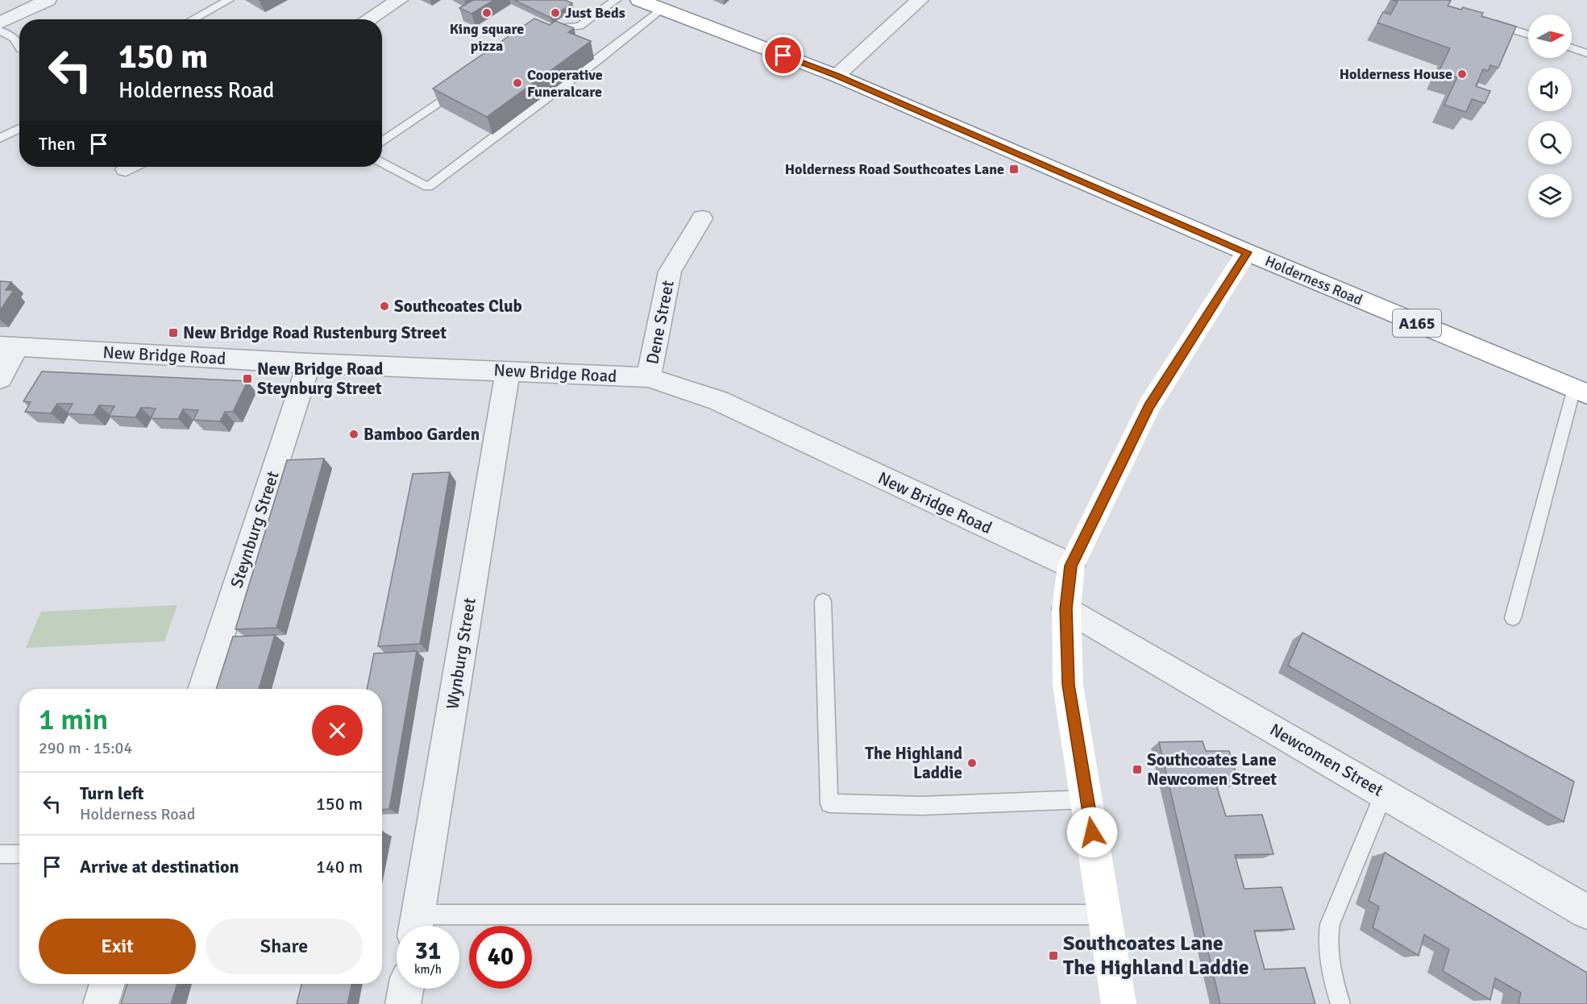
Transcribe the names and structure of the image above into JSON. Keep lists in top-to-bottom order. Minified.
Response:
{"streets":{"main road":["Holderness Road","A165"],"street":["Dene Street","New Bridge Road","Steynburg Street","Wynburg Street","Newcomen Street"]},"crossings":[["Dene Street","New Bridge Road"],["New Bridge Road","Steynburg Street"],["New Bridge Road","Wynburg Street"]],"places":{"other":["King square pizza","Just Beds","Holderness House","Cooperative Funeralcare","Southcoates Club","Bamboo Garden","The Highland Laddie"],"transit":["Holderness Road Southcoates Lane","New Bridge Road Rustenburg Street","New Bridge Road Steynburg Street","Southcoates Lane Newcomen Street","Southcoates Lane The Highland Laddie"]},"north":"right","page":{"turn":["150 m","Holderness Road"],"then":"Then","heading":["1 min","290 m · 15:04"],"list":[{"name":"Turn left","note":"Holderness Road","value":"150 m"},{"name":"Arrive at destination","value":"140 m"}],"buttons":["Exit","Share"],"speed":"31 km/h","limit":"40"}}
